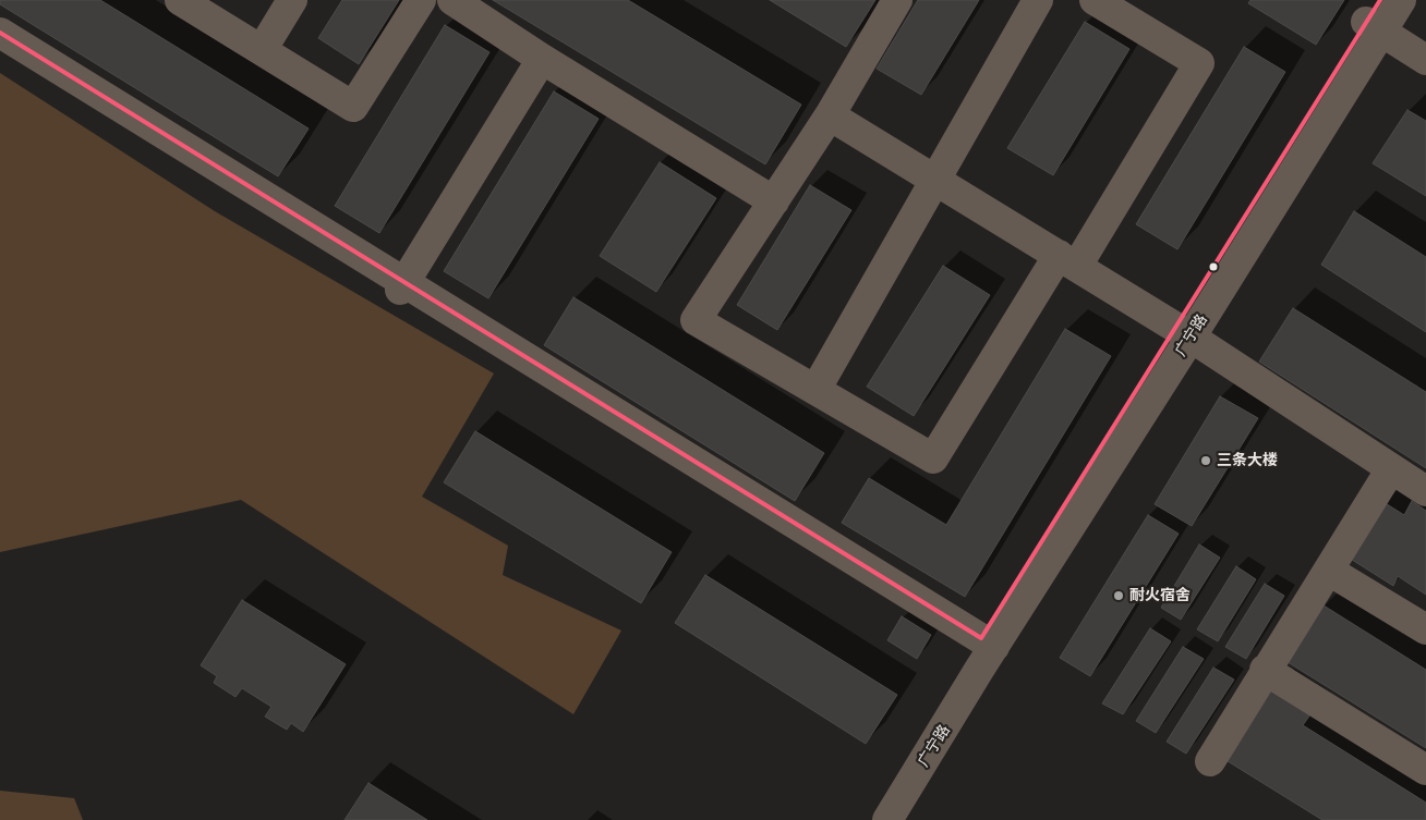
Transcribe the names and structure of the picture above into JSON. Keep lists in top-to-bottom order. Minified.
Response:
{"streets":{"street":["广宁路"]},"places":["三条大楼","耐火宿舍"]}
